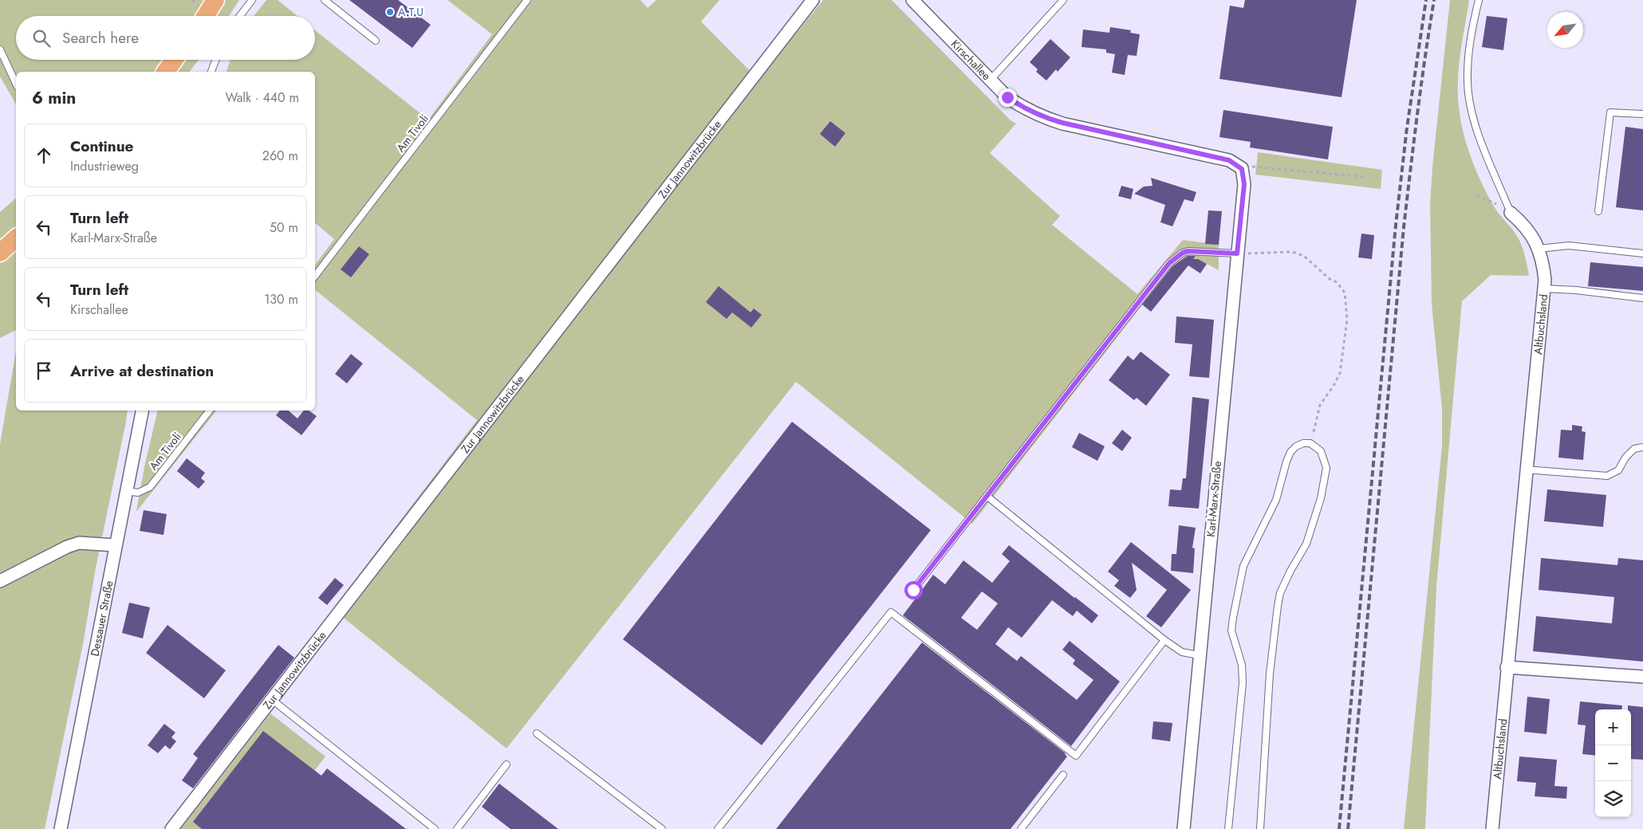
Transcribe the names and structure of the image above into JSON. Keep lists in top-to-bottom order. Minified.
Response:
{"streets":{"street":["Kirschallee","Zur Jannowitzbrücke","Altbuchsland","Karl-Marx-Straße","Dessauer Straße"],"lane":["Am Tivoli"]},"crossings":[["Kirschallee","Karl-Marx-Straße"],["Am Tivoli","Dessauer Straße"]],"places":["A.T.U"],"north":"bottom left","page":{"search":"Search here","heading":["6 min","Walk · 440 m"],"list":[["Continue","Industrieweg","260 m"],["Turn left","Karl-Marx-Straße","50 m"],["Turn left","Kirschallee","130 m"],"Arrive at destination"],"map_buttons":["+","−"]}}
